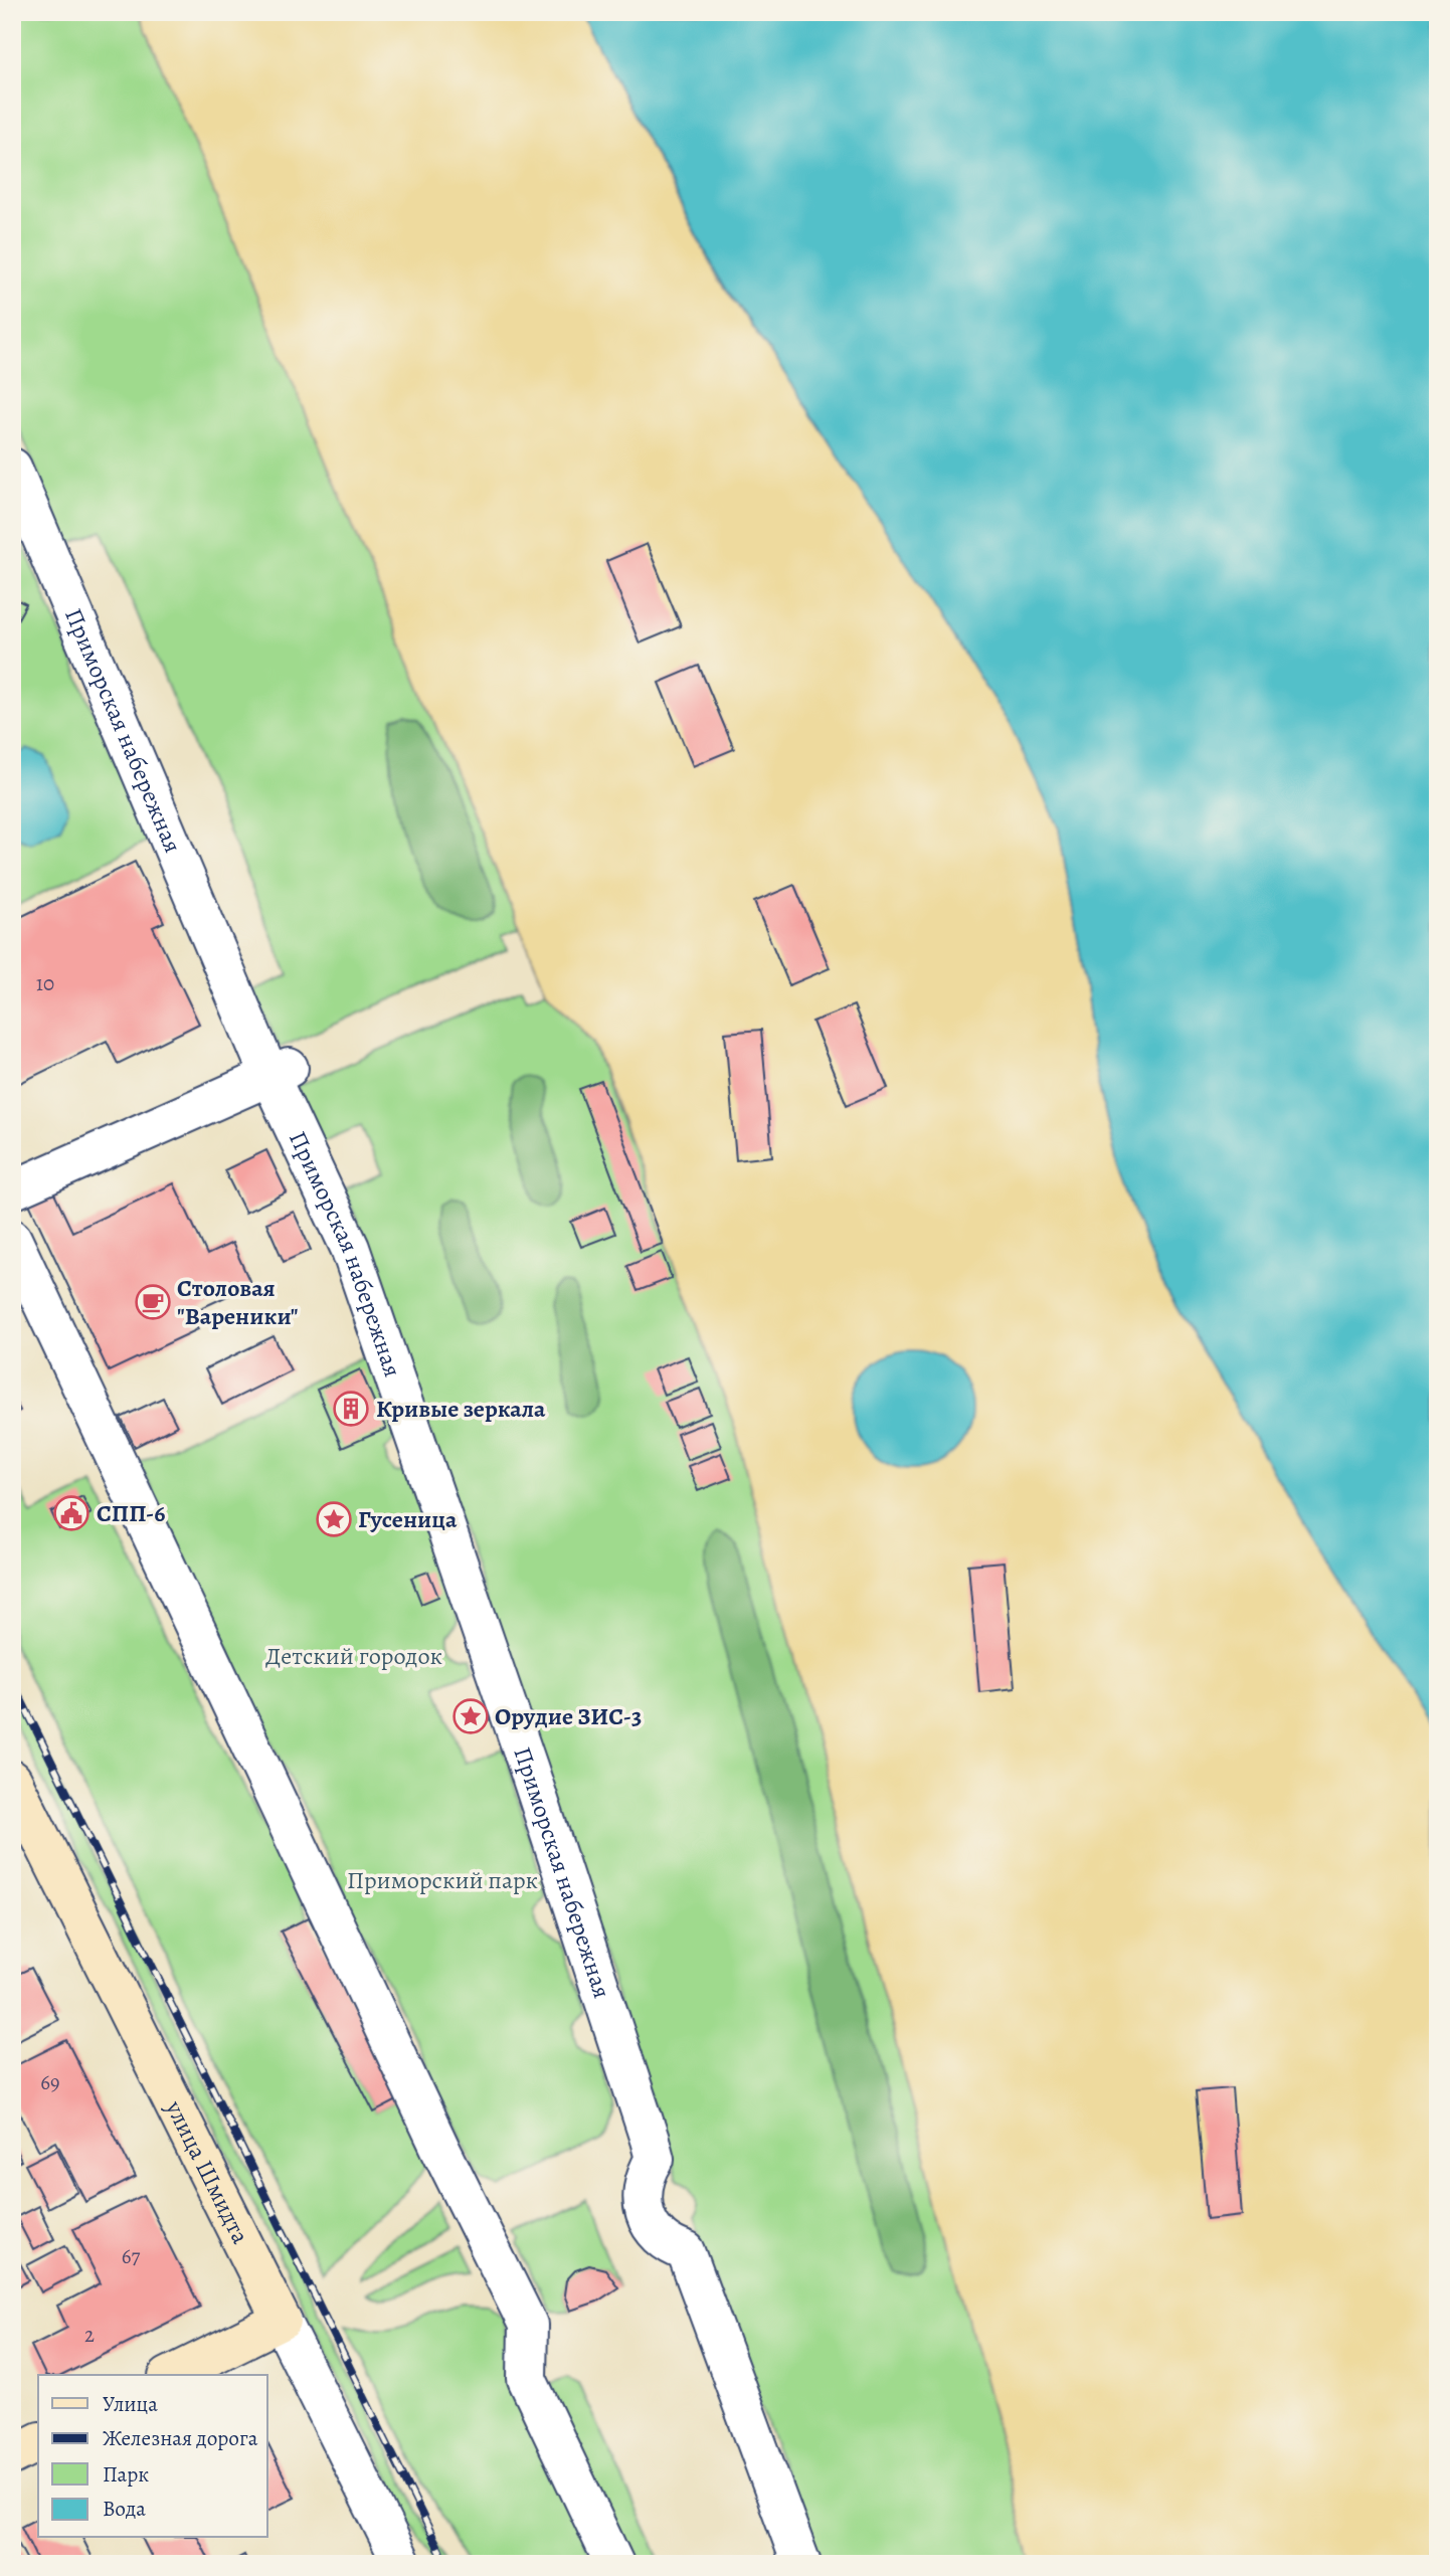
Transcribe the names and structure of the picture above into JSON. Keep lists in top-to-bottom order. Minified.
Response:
{"streets":{"street":["Приморская набережная","улица Шмидта"]},"parks":["Детский городок","Приморский парк"],"places":{"cafe":["Столовая \"Вареники\""],"building":["Кривые зеркала"],"public building":["СПП-6"],"place":["Гусеница","Орудие ЗИС-3"]},"house_numbers":["10","69","67","2"],"legend":["Улица","Железная дорога","Парк","Вода"]}
